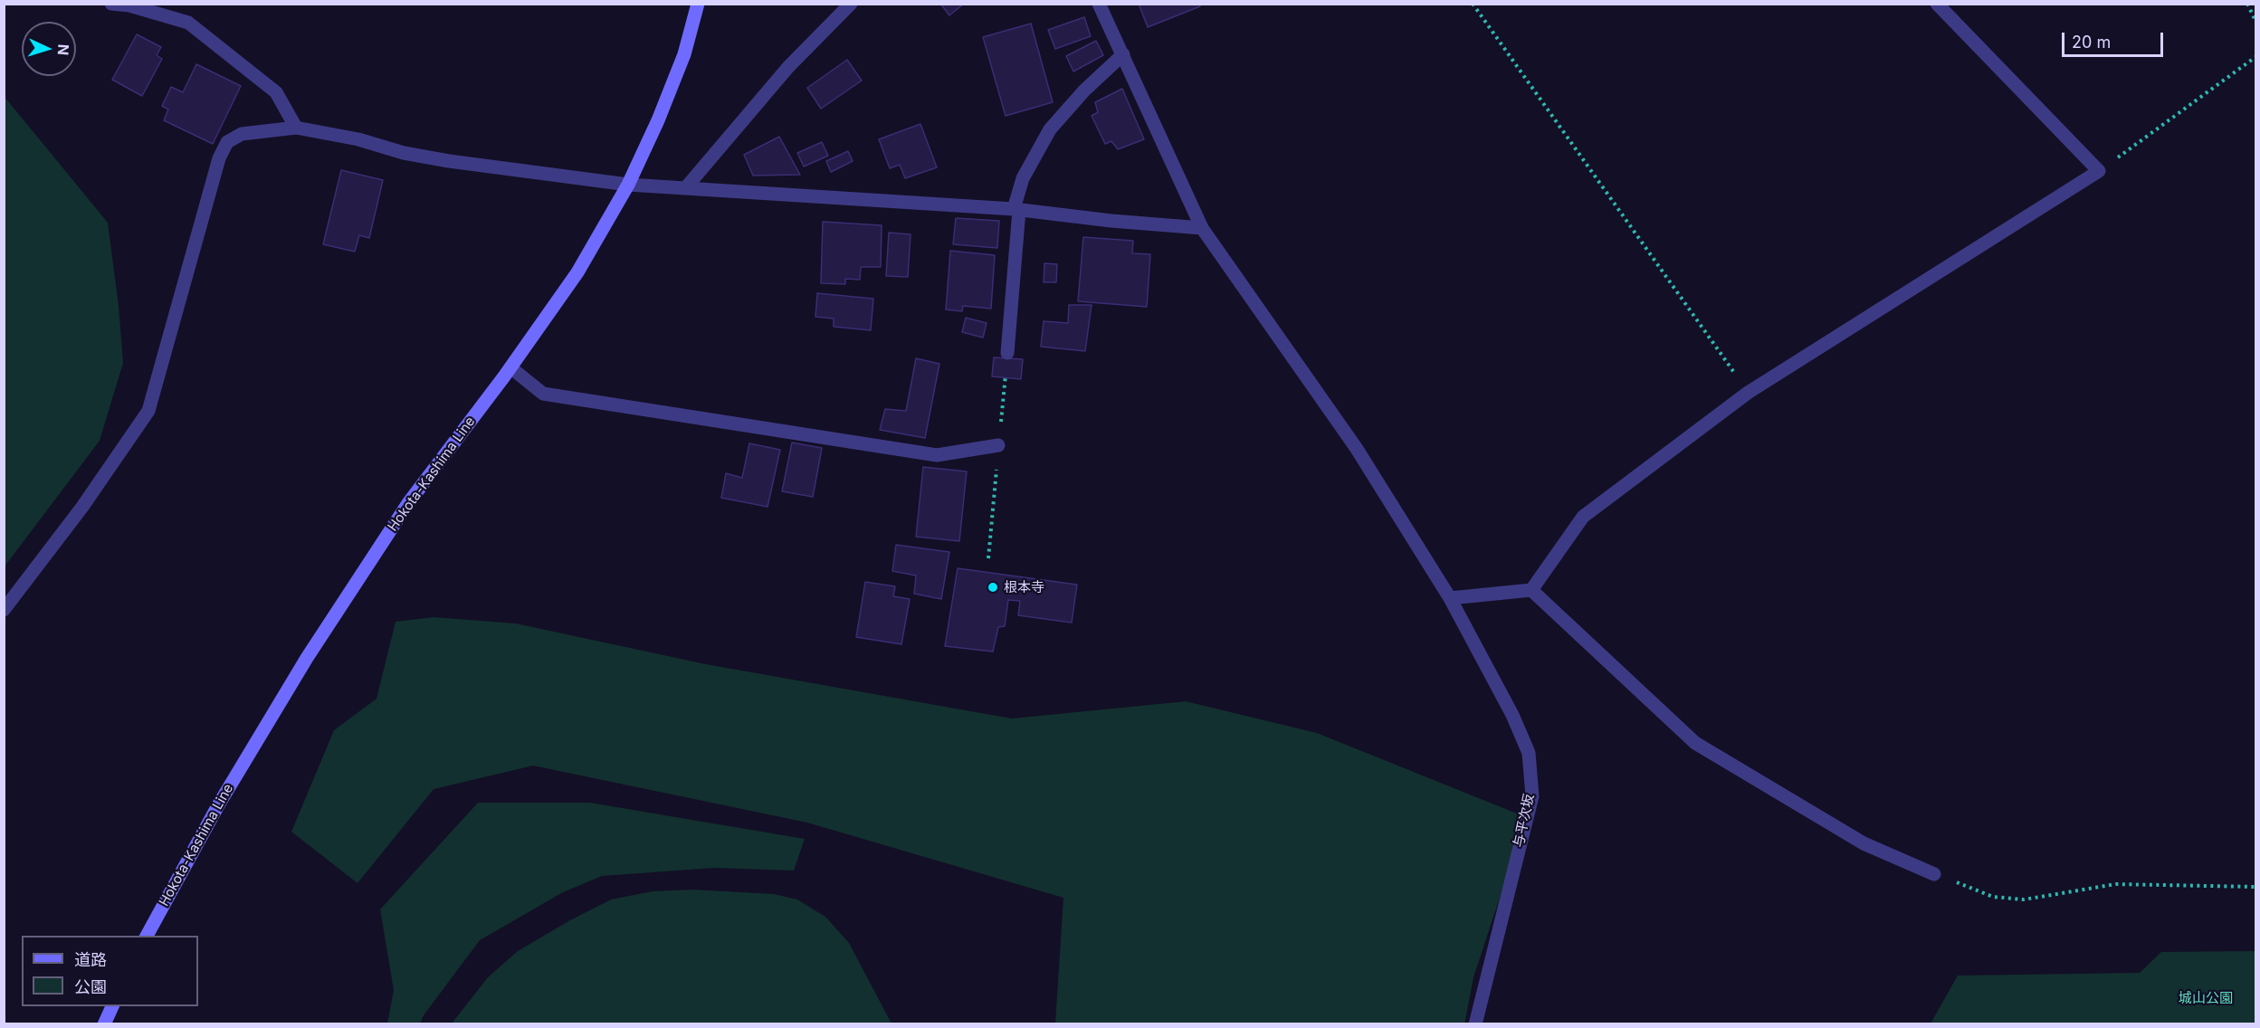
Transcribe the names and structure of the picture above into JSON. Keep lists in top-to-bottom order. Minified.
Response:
{"streets":{"main road":["Hokota-Kashima Line"],"street":["与平次坂"]},"parks":["城山公園"],"places":["根本寺"],"legend":["道路","公園"],"scale_bar":"20 m","north":"right"}
